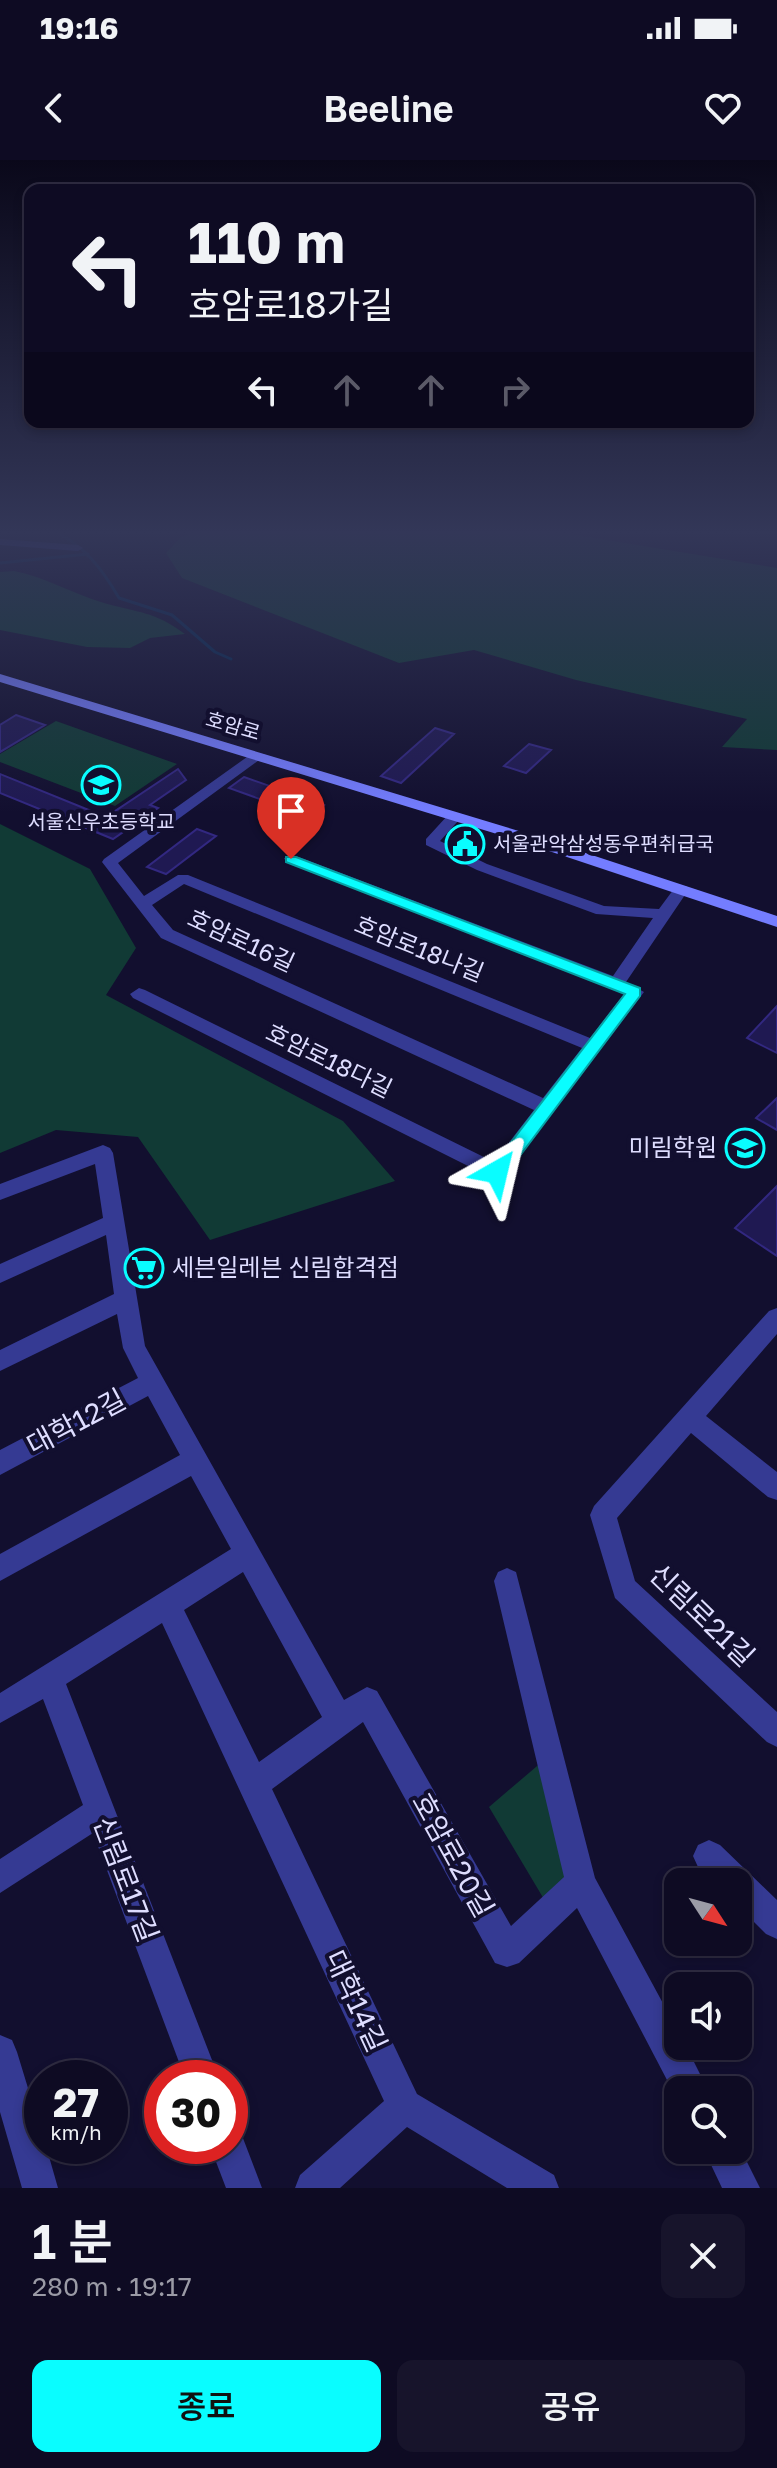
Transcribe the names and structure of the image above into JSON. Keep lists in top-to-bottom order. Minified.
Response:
{"streets":{"main road":["호암로"],"street":["호암로16길","호암로18나길","호암로18다길","대학12길","신림로21길","호암로20길","신림로17길","대학14길"]},"crossings":[["호암로","호암로16길"],["호암로16길","호암로18나길"],["호암로16길","호암로18다길"]],"places":{"school or university":["서울신우초등학교","미림학원"],"public building":["서울관악삼성동우편취급국"],"supermarket":["세븐일레븐 신림합격점"]},"north":"bottom right","page":{"status":"19:16","header":"Beeline","turn":["110 m","호암로18가길"],"speed":"27 km/h","limit":"30","heading":["1 분","280 m · 19:17"],"buttons":["종료","공유"]}}
